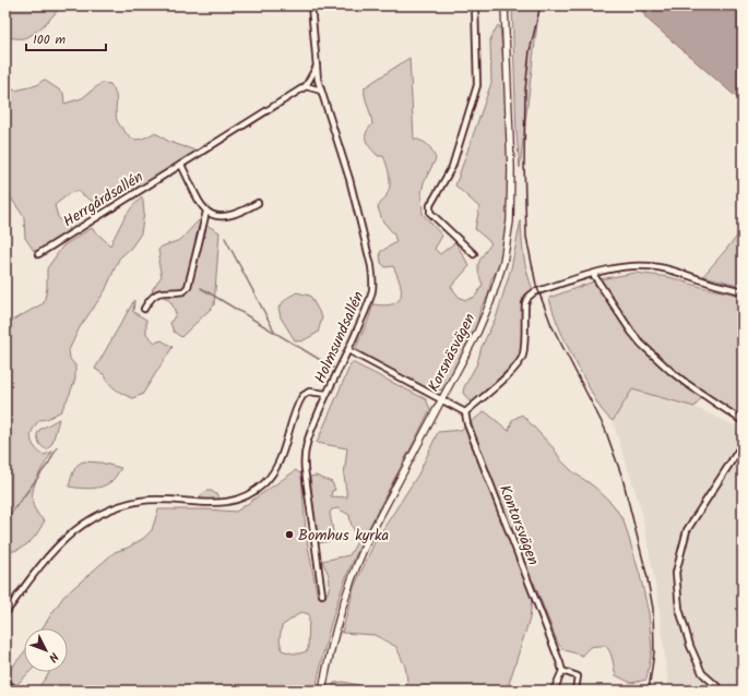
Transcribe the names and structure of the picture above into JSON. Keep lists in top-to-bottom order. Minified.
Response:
{"streets":{"street":["Herrgårdsallén","Holmsundsallén","Korsnäsvägen","Kontorsvägen"]},"places":["Bomhus kyrka"],"scale_bar":"100 m","north":"bottom right"}
